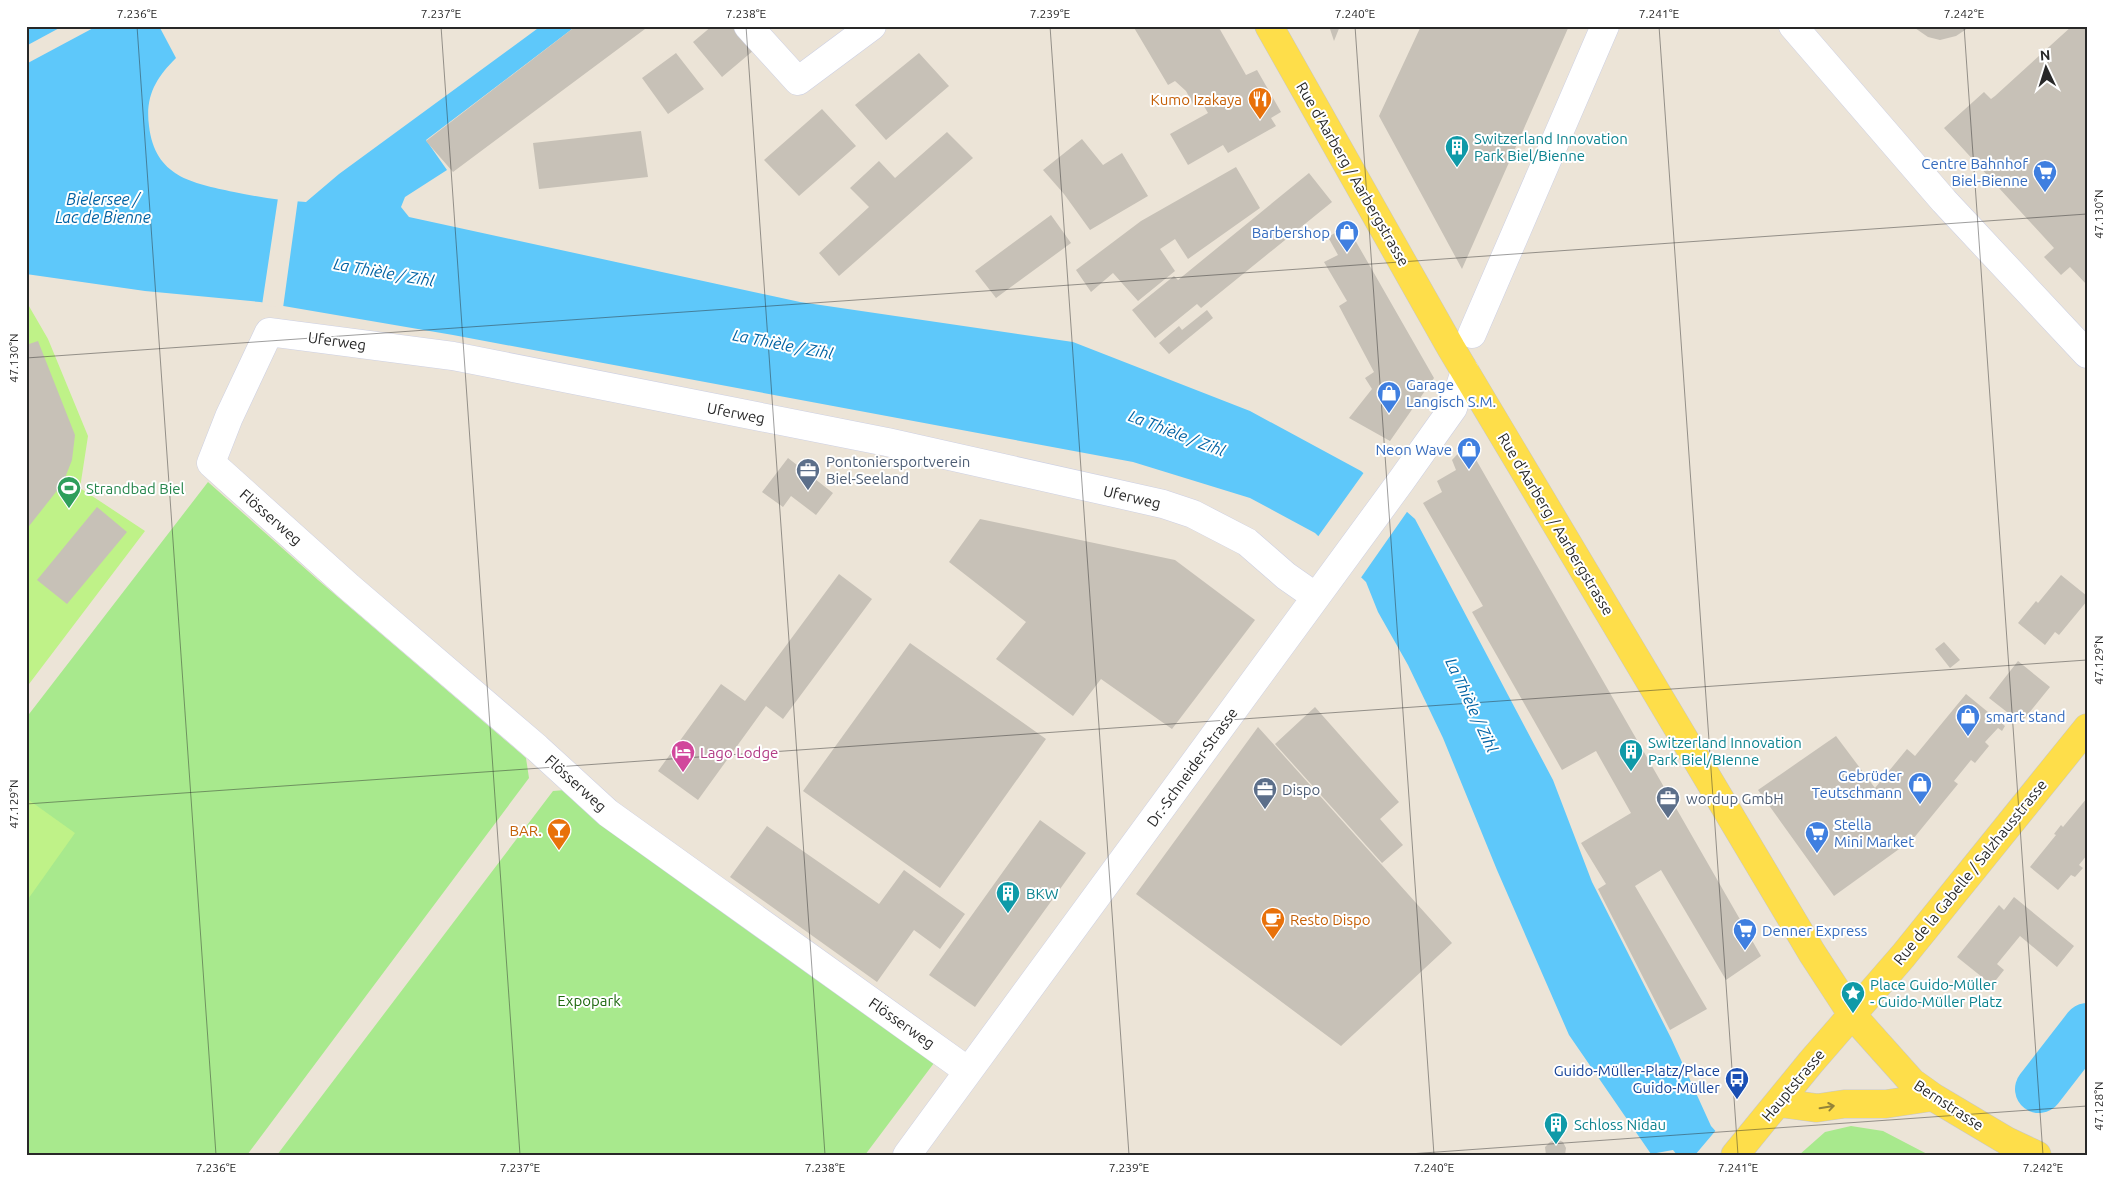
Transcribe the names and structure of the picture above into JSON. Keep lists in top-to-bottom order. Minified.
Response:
{"streets":{"main road":["Rue d'Aarberg / Aarbergstrasse","Rue de la Gabelle / Salzhausstrasse","Hauptstrasse","Bernstrasse"],"street":["Uferweg","Flösserweg","Dr.-Schneider-Strasse"]},"crossings":[["Rue d'Aarberg / Aarbergstrasse","Dr.-Schneider-Strasse"],["Rue d'Aarberg / Aarbergstrasse","Rue de la Gabelle / Salzhausstrasse"],["Rue d'Aarberg / Aarbergstrasse","Hauptstrasse"],["Rue d'Aarberg / Aarbergstrasse","Bernstrasse"],["Uferweg","Flösserweg"],["Uferweg","Dr.-Schneider-Strasse"],["Flösserweg","Dr.-Schneider-Strasse"],["Rue de la Gabelle / Salzhausstrasse","Hauptstrasse"],["Rue de la Gabelle / Salzhausstrasse","Bernstrasse"],["Hauptstrasse","Bernstrasse"]],"water":["Bielersee / Lac de Bienne","La Thièle / Zihl"],"parks":["Expopark"],"places":{"restaurant":["Kumo Izakaya"],"building":["Switzerland Innovation Park Biel/Bienne","Switzerland Innovation Park Biel/BIenne","BKW","Schloss Nidau"],"supermarket":["Centre Bahnhof Biel-Bienne","Stella Mini Market","Denner Express"],"shop":["Barbershop","Garage Langisch S.M.","Neon Wave","smart stand","Gebrüder Teutschmann"],"office":["Pontoniersportverein Biel-Seeland","Dispo","wordup GmbH"],"sports":["Strandbad Biel"],"hotel":["Lago Lodge"],"bar":["BAR."],"cafe":["Resto Dispo"],"place":["Place Guido-Müller - Guido-Müller Platz"],"bus stop":["Guido-Müller-Platz/Place Guido-Müller"]},"north":"top","coordinates":["7.236°E","7.237°E","7.238°E","7.239°E","7.240°E","7.241°E","7.242°E","47.130°N","47.129°N","47.128°N"]}
